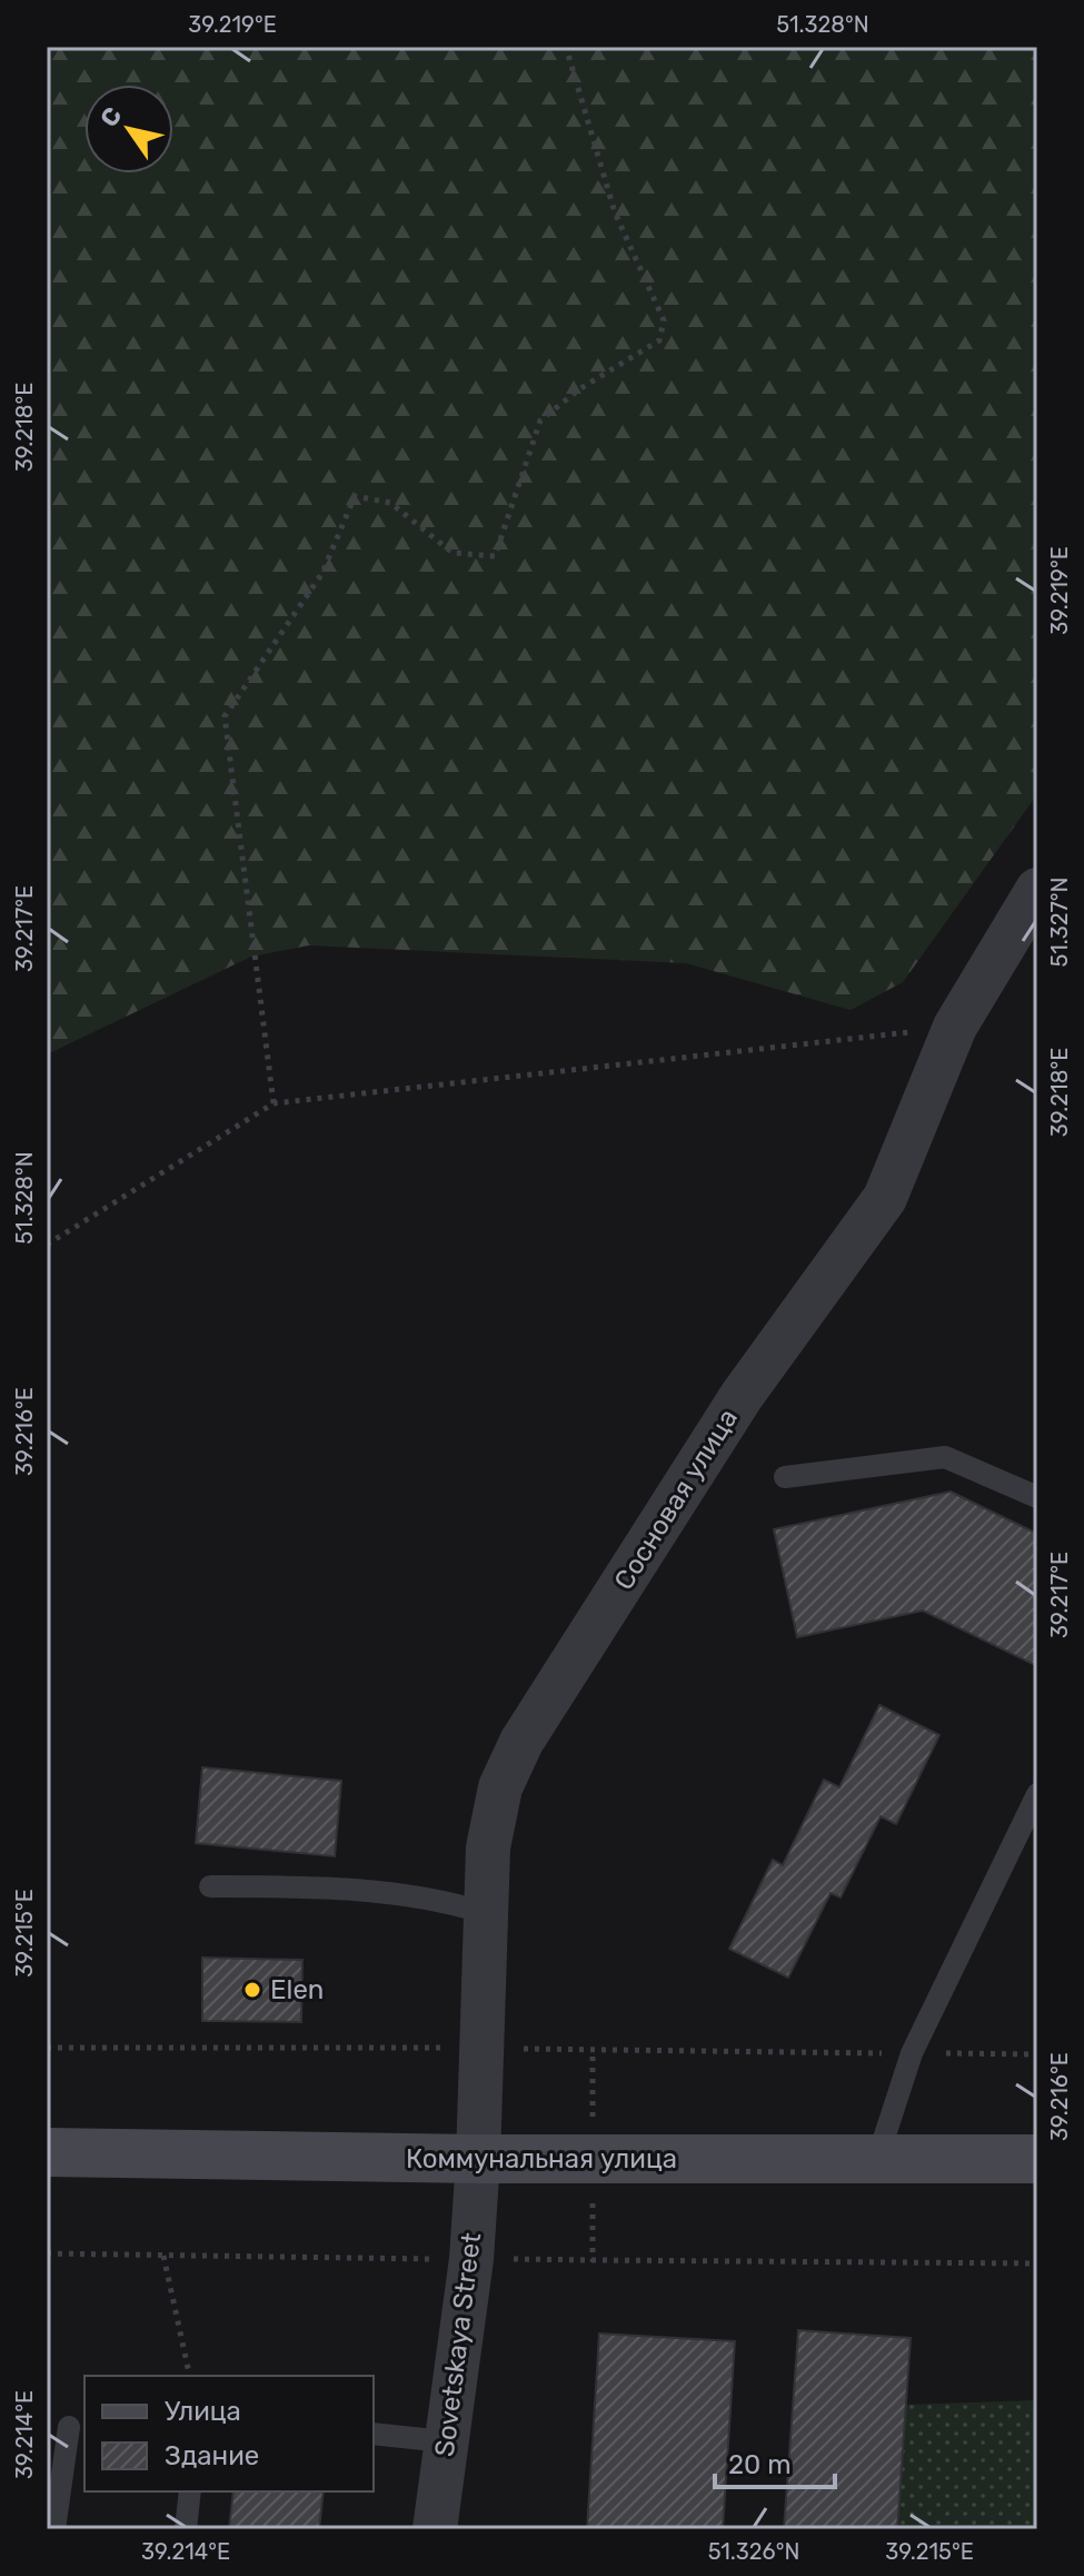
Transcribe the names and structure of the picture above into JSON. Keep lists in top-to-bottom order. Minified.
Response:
{"streets":{"street":["Сосновая улица","Коммунальная улица","Sovetskaya Street"]},"crossings":[["Сосновая улица","Коммунальная улица"],["Сосновая улица","Sovetskaya Street"],["Коммунальная улица","Sovetskaya Street"]],"places":["Elen"],"legend":["Улица","Здание"],"scale_bar":"20 m","north":"top left","coordinates":["39.219°E","51.328°N","39.218°E","51.327°N","39.217°E","39.216°E","39.215°E","39.214°E","51.326°N"]}
